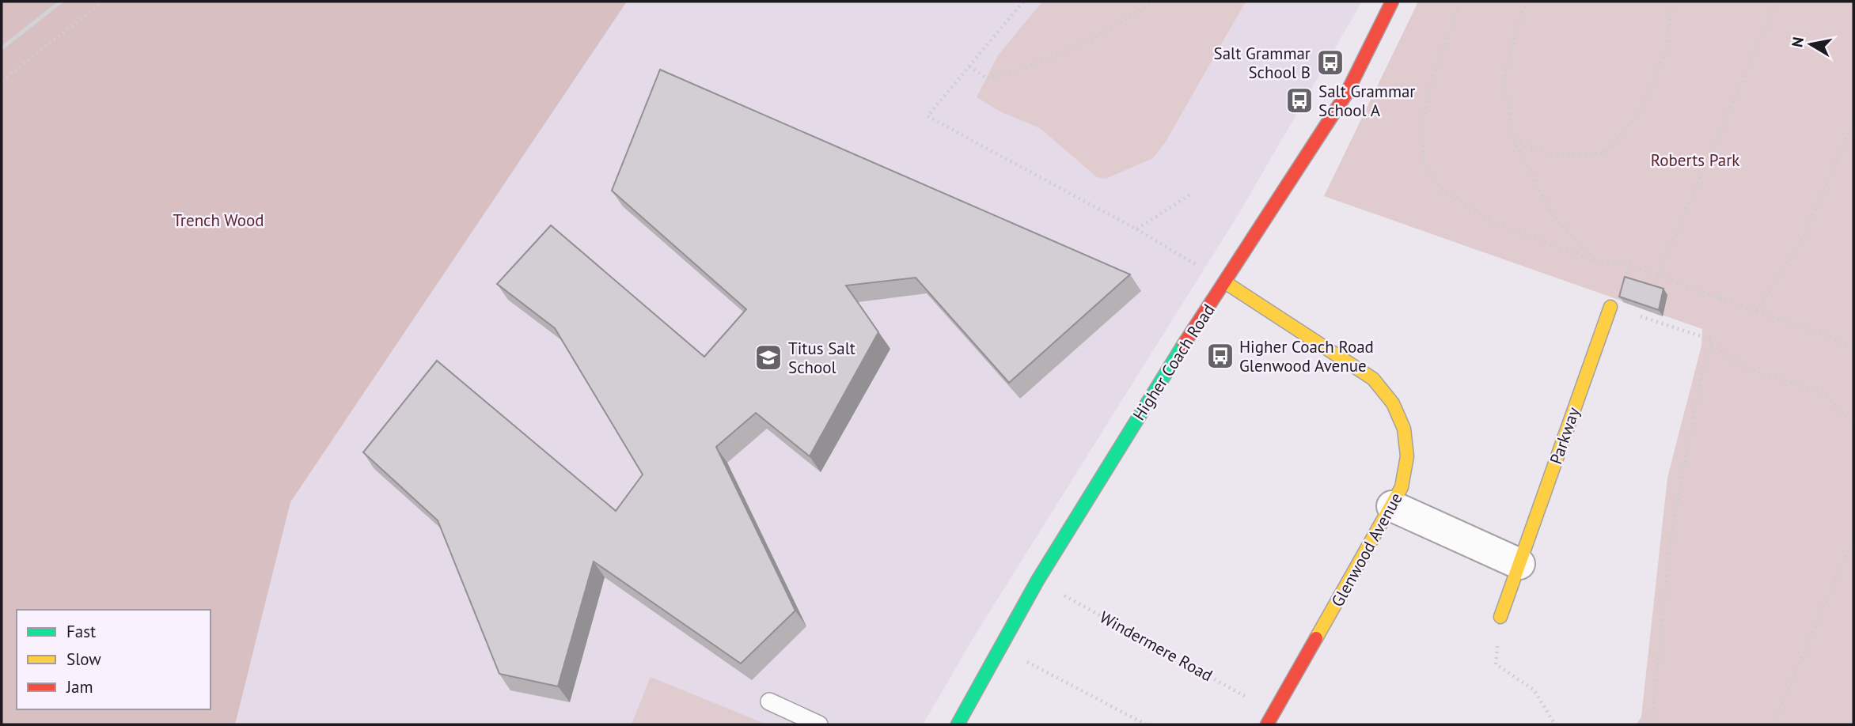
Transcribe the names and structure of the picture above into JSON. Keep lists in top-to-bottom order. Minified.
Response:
{"streets":{"street":["Higher Coach Road","Parkway","Glenwood Avenue"],"path":["Windermere Road"]},"crossings":[["Higher Coach Road","Glenwood Avenue"],["Higher Coach Road","Windermere Road"],["Glenwood Avenue","Windermere Road"]],"parks":["Roberts Park","Trench Wood"],"places":{"bus stop":["Salt Grammar School B","Salt Grammar School A","Higher Coach Road Glenwood Avenue"],"school or university":["Titus Salt School"]},"legend":["Fast","Slow","Jam"],"north":"left"}
